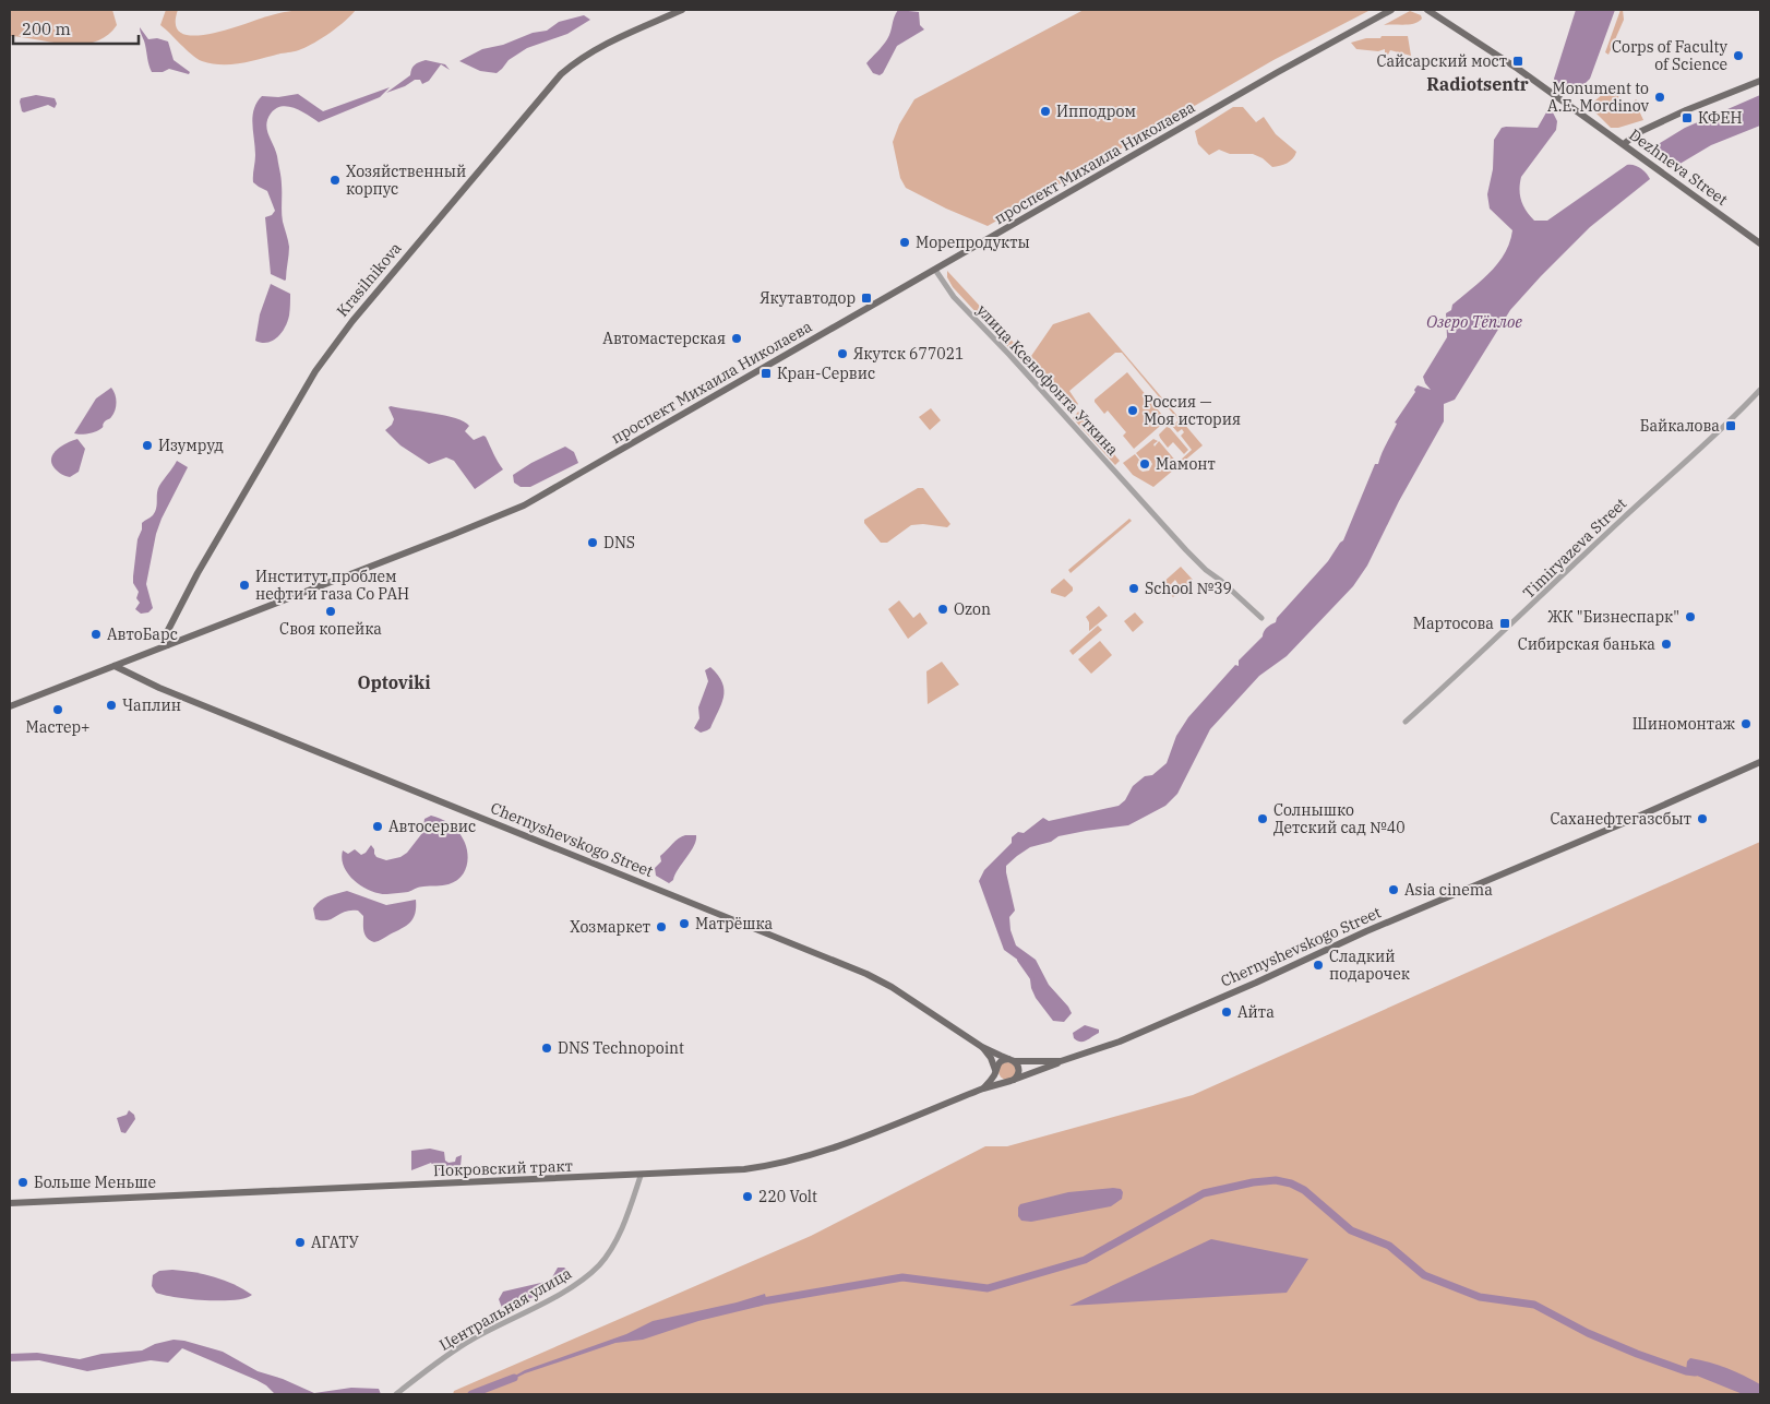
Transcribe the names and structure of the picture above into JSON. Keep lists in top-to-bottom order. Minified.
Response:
{"streets":{"main road":["проспект Михаила Николаева","Dezhneva Street","Krasilnikova","Chernyshevskogo Street","Покровский тракт"],"street":["улица Ксенофонта Уткина","Timiryazeva Street","Центральная улица"]},"crossings":[["проспект Михаила Николаева","Krasilnikova"],["проспект Михаила Николаева","улица Ксенофонта Уткина"],["проспект Михаила Николаева","Chernyshevskogo Street"],["Chernyshevskogo Street","Покровский тракт"],["Покровский тракт","Центральная улица"]],"districts":["Radiotsentr","Optoviki"],"water":["Озеро Тёплое"],"places":{"other":["Corps of Faculty of Science","Monument to A.E. Mordinov","Ипподром","Хозяйственный корпус","Морепродукты","Автомастерская","Якутск 677021","Россия — Моя история","Изумруд","Мамонт","DNS","Институт проблем нефти и газа Со РАН","School №39","Ozon","Своя копейка","ЖК \"Бизнеспарк\"","АвтоБарс","Сибирская банька","Чаплин","Мастер+","Шиномонтаж","Солнышко Детский сад №40","Саханефтегазсбыт","Автосервис","Asia cinema","Матрёшка","Хозмаркет","Сладкий подарочек","Айта","DNS Technopoint","Больше Меньше","220 Volt","АГАТУ"],"transit":["Сайсарский мост","КФЕН","Якутавтодор","Кран-Сервис","Байкалова","Мартосова"]},"scale_bar":"200 m"}
